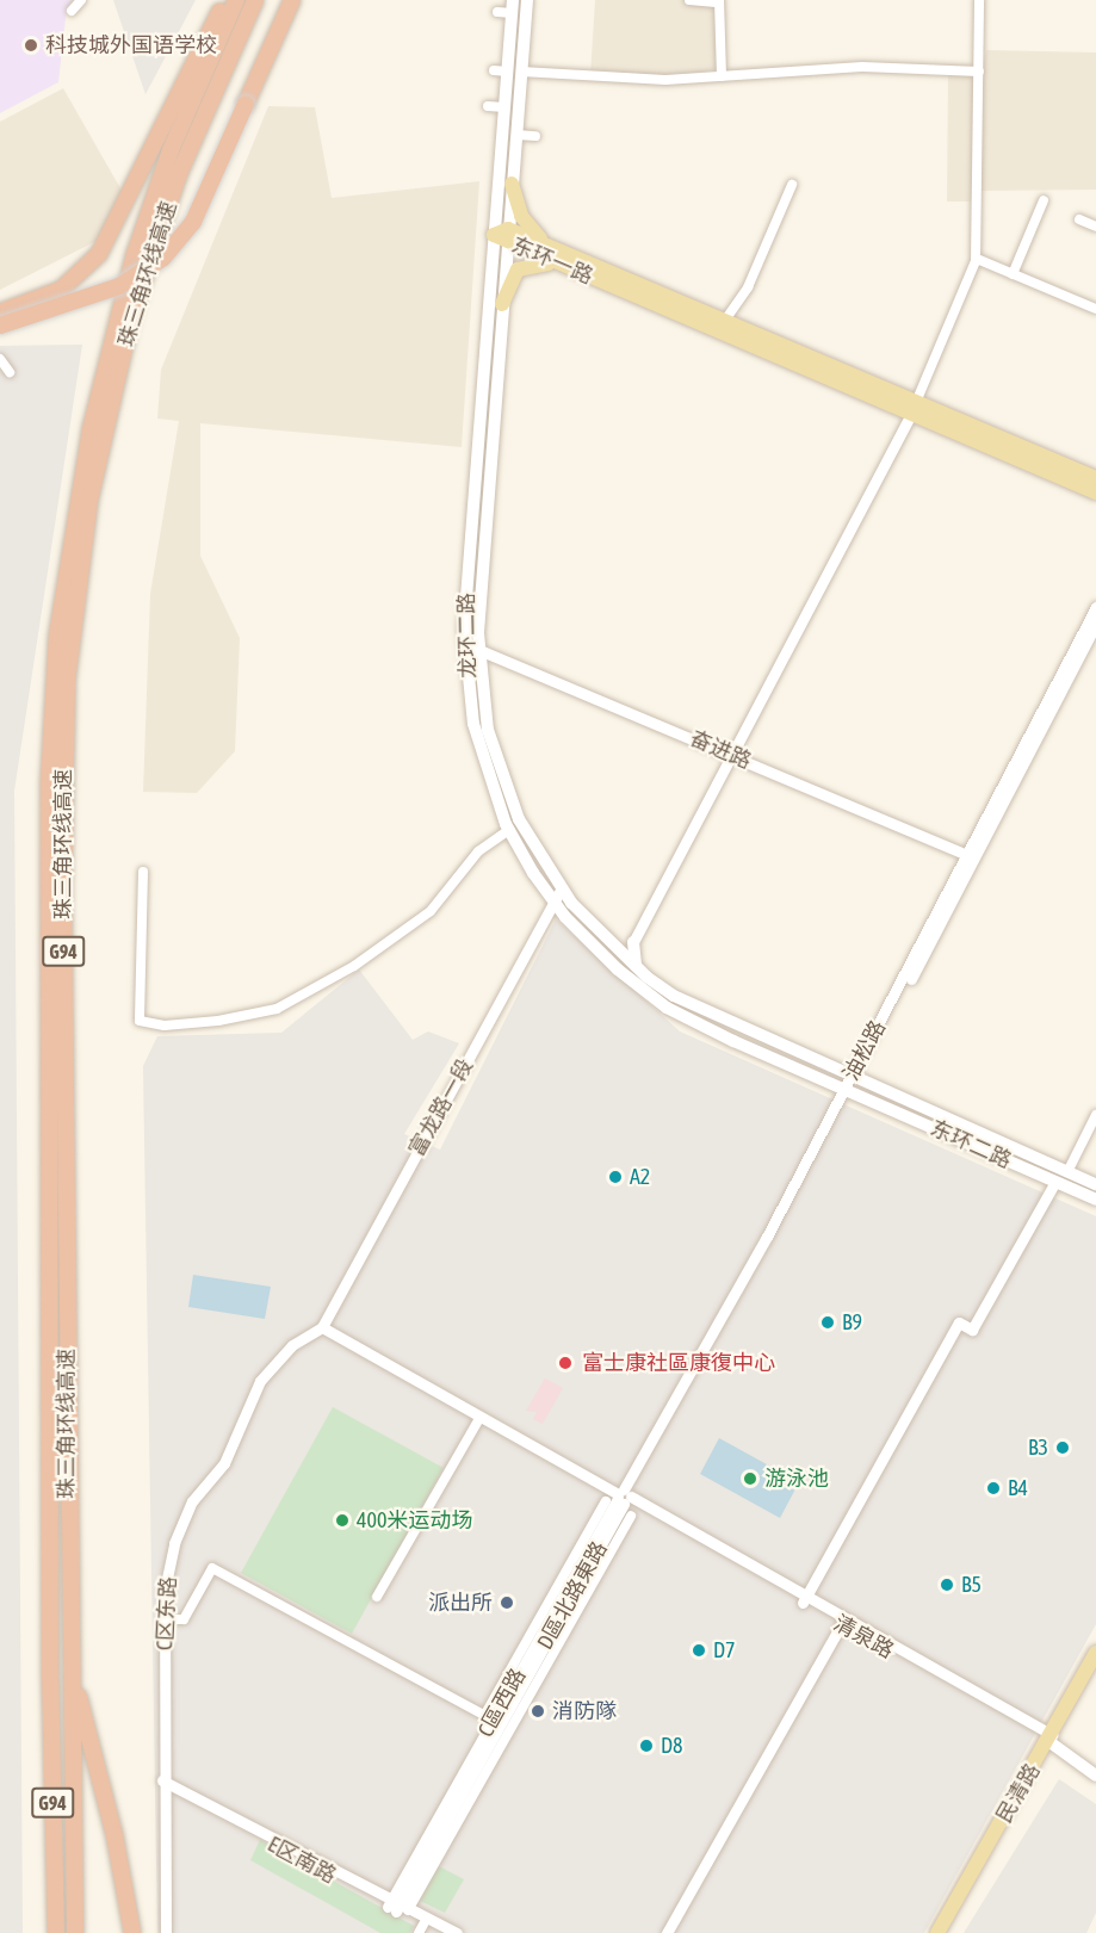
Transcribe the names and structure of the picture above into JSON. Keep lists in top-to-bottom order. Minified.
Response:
{"streets":{"highway":["珠三角环线高速","G94"],"main road":["东环一路","龙环二路","东环二路","清泉路","民清路"],"street":["奋进路","油松路","富龙路一段","D區北路東路","C区东路","C區西路"]},"crossings":[["东环一路","龙环二路"],["龙环二路","奋进路"],["龙环二路","油松路"],["龙环二路","富龙路一段"],["龙环二路","东环二路"],["奋进路","油松路"],["油松路","东环二路"],["油松路","D區北路東路"],["油松路","清泉路"],["油松路","C區西路"],["富龙路一段","C区东路"],["富龙路一段","清泉路"],["D區北路東路","清泉路"],["D區北路東路","C區西路"],["C区东路","清泉路"],["清泉路","C區西路"],["清泉路","民清路"]],"places":["科技城外国语学校","A2","B9","富士康社區康復中心","B3","游泳池","B4","400米运动场","B5","派出所","D7","消防隊","D8"]}
